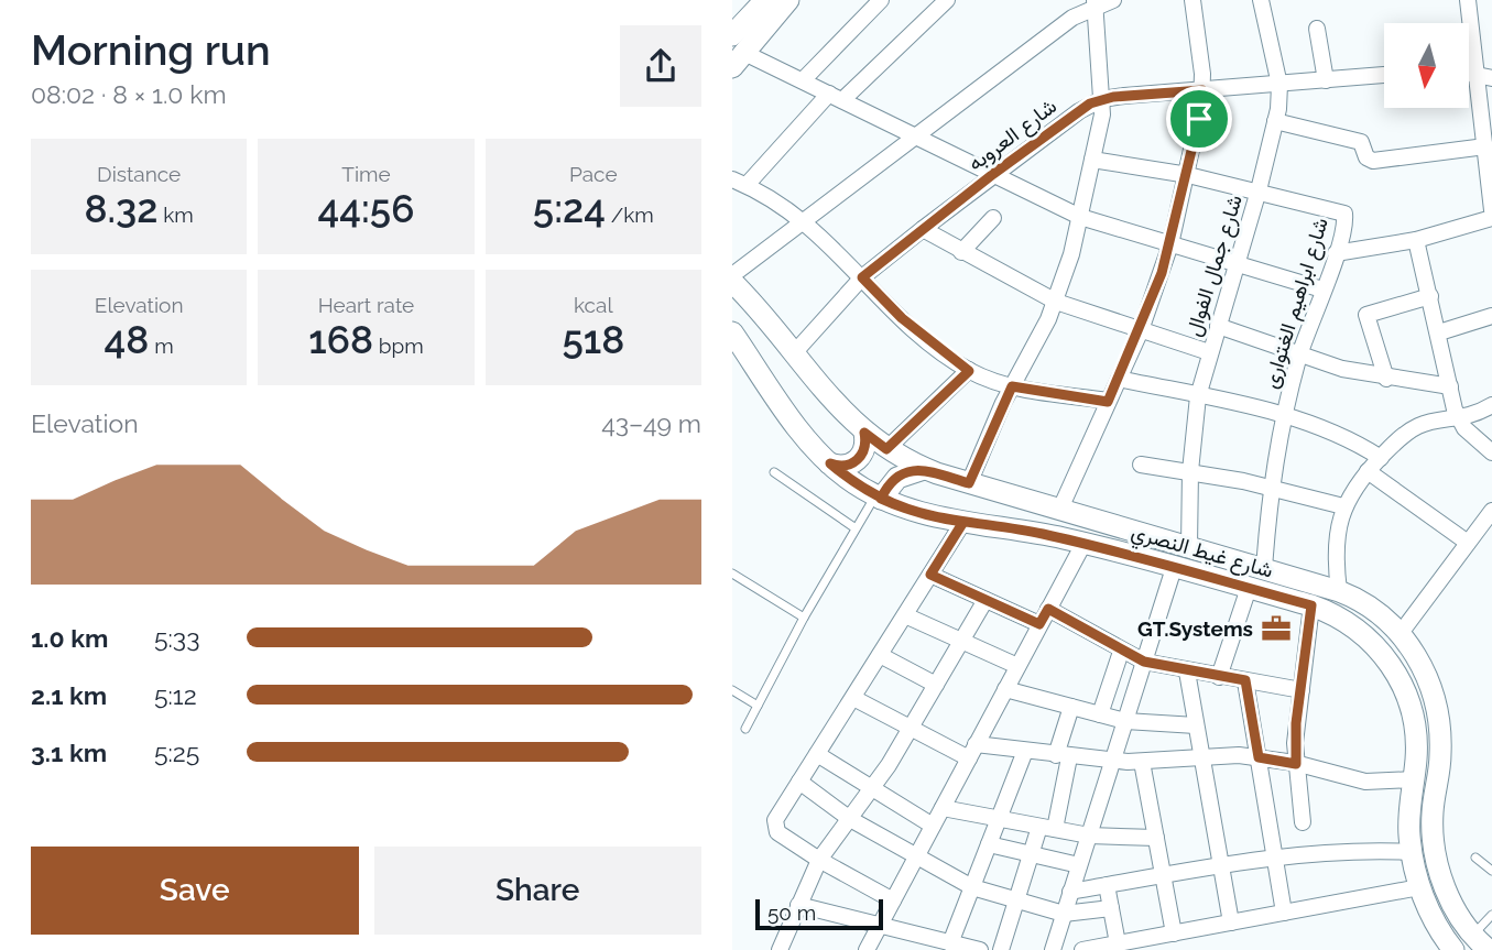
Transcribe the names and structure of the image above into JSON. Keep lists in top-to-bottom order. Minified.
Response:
{"streets":{"main road":["شارع غيط النصري"],"street":["شارع العروبه","شارع جمال الفوال","شارع ابراهيم الغتوارى"]},"crossings":[["شارع العروبه","شارع جمال الفوال"],["شارع العروبه","شارع غيط النصري"],["شارع جمال الفوال","شارع ابراهيم الغتوارى"],["شارع جمال الفوال","شارع غيط النصري"],["شارع ابراهيم الغتوارى","شارع غيط النصري"]],"places":{"office":["GT.Systems"]},"scale_bar":"50 m","north":"bottom","page":{"heading":["Morning run","08:02 · 8 × 1.0 km"],"stats":[["Distance","8.32 km"],["Time","44:56"],["Pace","5:24 /km"],["Elevation","48 m"],["Heart rate","168 bpm"],["kcal","518"]],"chart":["Elevation","43–49 m"],"list":[{"name":"1.0 km","note":"5:33"},{"name":"2.1 km","note":"5:12"},{"name":"3.1 km","note":"5:25"}],"buttons":["Save","Share"],"scale":"50 m"}}
